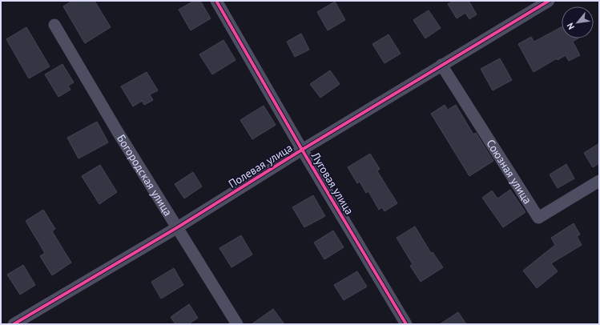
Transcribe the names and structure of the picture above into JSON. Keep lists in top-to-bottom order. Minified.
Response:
{"streets":{"street":["Полевая улица","Союзная улица","Богородская улица","Луговая улица"]},"crossings":[["Полевая улица","Союзная улица"],["Полевая улица","Богородская улица"],["Полевая улица","Луговая улица"]],"north":"bottom left"}
